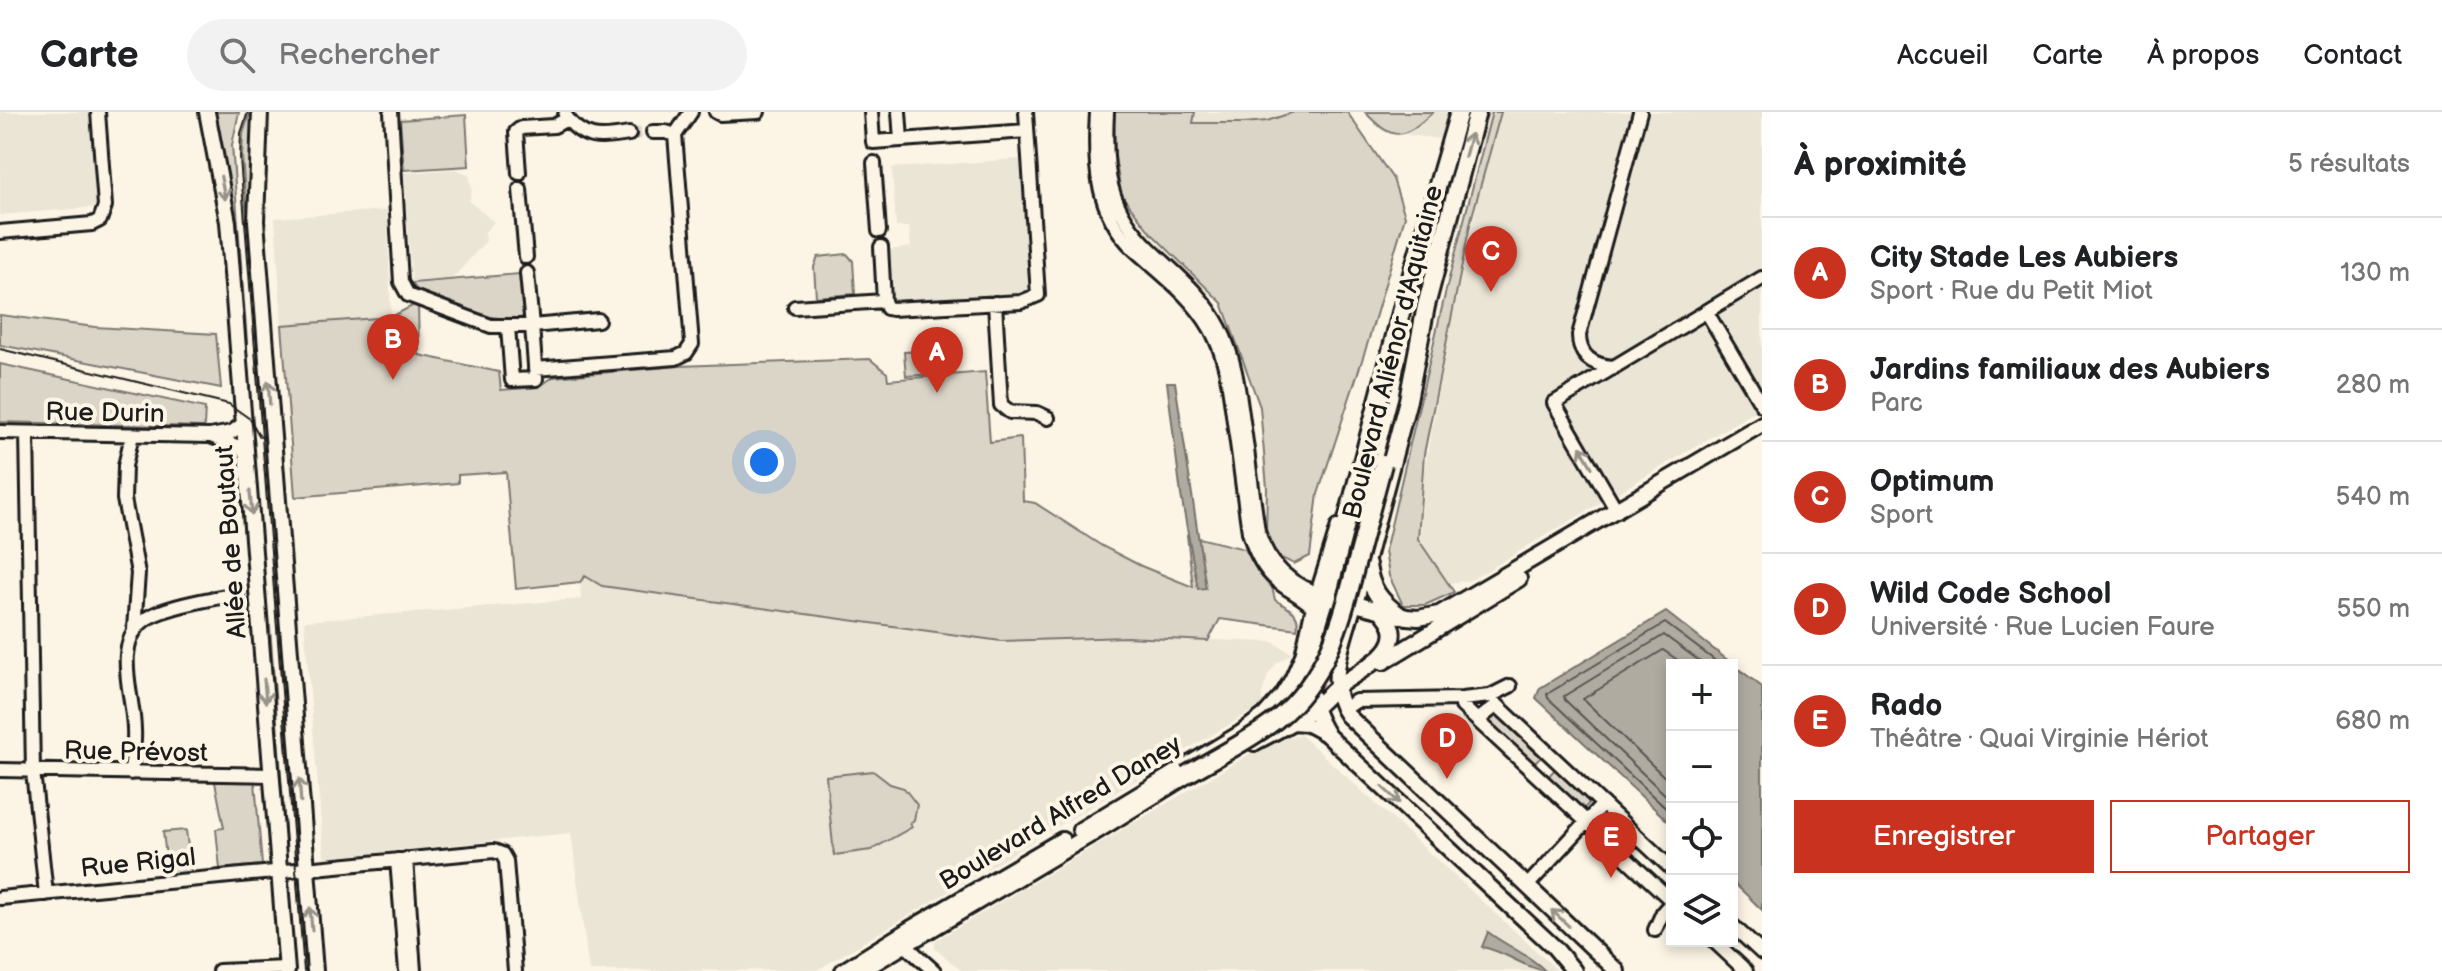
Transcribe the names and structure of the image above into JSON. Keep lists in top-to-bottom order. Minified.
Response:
{"streets":{"highway":["Boulevard Aliénor d'Aquitaine"],"main road":["Allée de Boutaut","Boulevard Alfred Daney"],"street":["Rue Durin","Rue Prévost","Rue Rigal"]},"crossings":[["Boulevard Aliénor d'Aquitaine","Boulevard Alfred Daney"],["Rue Durin","Allée de Boutaut"],["Allée de Boutaut","Rue Prévost"],["Allée de Boutaut","Rue Rigal"]],"page":{"header":"Carte","search":"Rechercher","nav":["Accueil","Carte","À propos","Contact"],"heading":["À proximité","5 résultats"],"list":[{"mark":"A","name":"City Stade Les Aubiers","note":"Sport · Rue du Petit Miot","value":"130 m"},{"mark":"B","name":"Jardins familiaux des Aubiers","note":"Parc","value":"280 m"},{"mark":"C","name":"Optimum","note":"Sport","value":"540 m"},{"mark":"D","name":"Wild Code School","note":"Université · Rue Lucien Faure","value":"550 m"},{"mark":"E","name":"Rado","note":"Théâtre · Quai Virginie Hériot","value":"680 m"}],"pins":["C","B","A","D","E"],"map_buttons":["+","−"],"buttons":["Enregistrer","Partager"]}}
